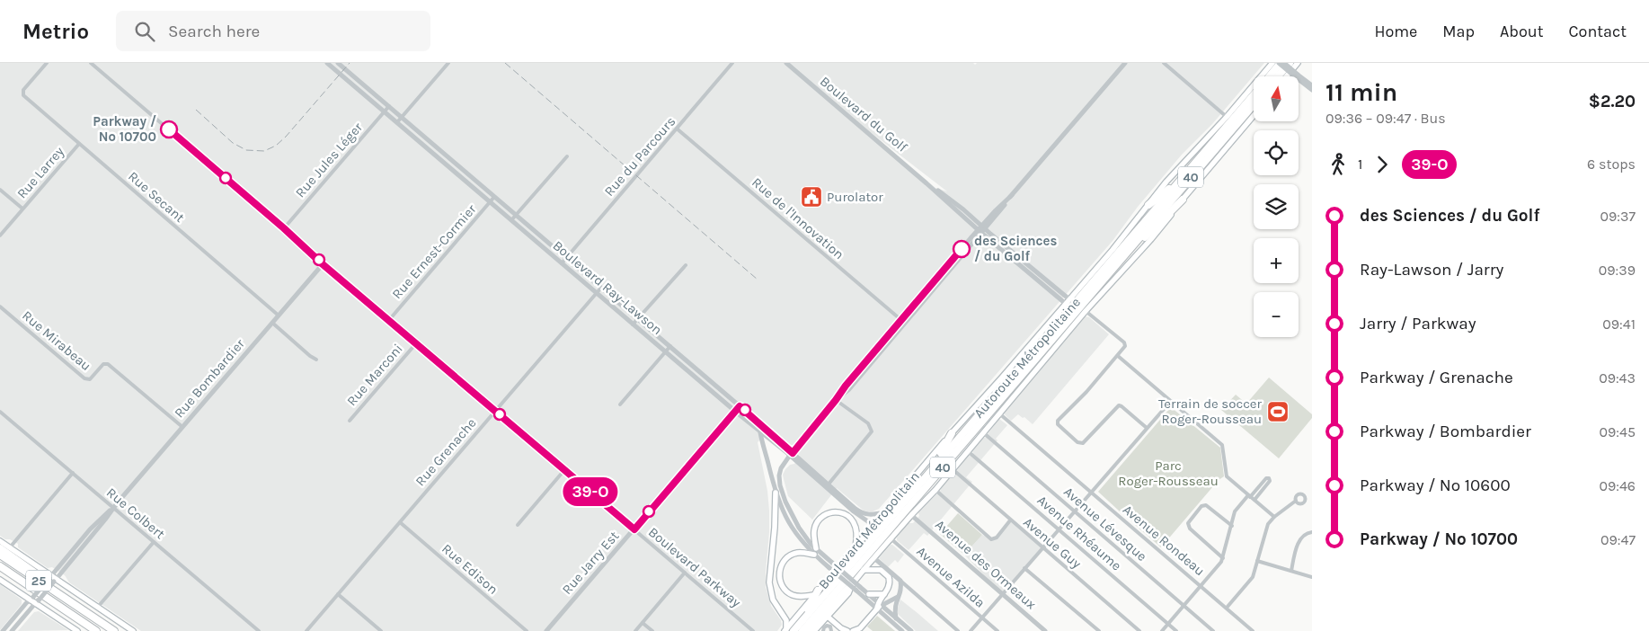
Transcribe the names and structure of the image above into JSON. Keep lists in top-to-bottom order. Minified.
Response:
{"streets":{"highway":["40","Autoroute Métropolitaine","25"],"main road":["Boulevard Métropolitain"],"street":["Boulevard du Golf","Rue du Parcours","Rue Jules Léger","Rue Larrey","Rue Secant","Rue de l'Innovation","Rue Ernest-Cormier","Boulevard Ray-Lawson","Rue Mirabeau","Rue Marconi","Rue Bombardier","Rue Grenache","Rue Colbert","Avenue Lévesque","Avenue Rhéaume","Avenue Rondeau","Avenue Guy","Rue Jarry Est","Avenue des Ormeaux","Boulevard Parkway","Rue Edison","Avenue Azilda"]},"crossings":[["Boulevard du Golf","Boulevard Métropolitain"],["Rue du Parcours","Rue de l'Innovation"],["Rue du Parcours","Boulevard Ray-Lawson"],["Rue Jules Léger","Boulevard Ray-Lawson"],["Rue Jules Léger","Boulevard Parkway"],["Rue Larrey","Rue Secant"],["Rue Secant","Rue Bombardier"],["Rue Ernest-Cormier","Boulevard Ray-Lawson"],["Rue Ernest-Cormier","Boulevard Parkway"],["Boulevard Ray-Lawson","Rue Grenache"],["Boulevard Ray-Lawson","Boulevard Métropolitain"],["Boulevard Ray-Lawson","Rue Jarry Est"],["Rue Mirabeau","Rue Bombardier"],["Rue Marconi","Boulevard Parkway"],["Rue Bombardier","Rue Colbert"],["Rue Bombardier","Boulevard Parkway"],["Rue Grenache","Boulevard Parkway"],["Rue Grenache","Rue Edison"],["Avenue Lévesque","Boulevard Métropolitain"],["Boulevard Métropolitain","Avenue Rhéaume"],["Boulevard Métropolitain","Avenue Rondeau"],["Boulevard Métropolitain","Avenue Guy"],["Boulevard Métropolitain","Avenue des Ormeaux"],["Boulevard Métropolitain","Avenue Azilda"],["Rue Jarry Est","Boulevard Parkway"]],"parks":["Parc Roger-Rousseau"],"places":{"other":["Parkway / No 10700","des Sciences / du Golf"],"public building":["Purolator"],"sports":["Terrain de soccer Roger-Rousseau"]},"lines":["bus line 39-O"],"north":"top","page":{"header":"Metrio","search":"Search here","nav":["Home","Map","About","Contact"],"on_map":"39-O","heading":["11 min","09:36 – 09:47 · Bus","$2.20"],"map_buttons":["+","−"],"legs":["1","39-O","6 stops"],"list":[{"name":"des Sciences / du Golf","value":"09:37"},{"name":"Ray-Lawson / Jarry","value":"09:39"},{"name":"Jarry / Parkway","value":"09:41"},{"name":"Parkway / Grenache","value":"09:43"},{"name":"Parkway / Bombardier","value":"09:45"},{"name":"Parkway / No 10600","value":"09:46"},{"name":"Parkway / No 10700","value":"09:47"}]}}
